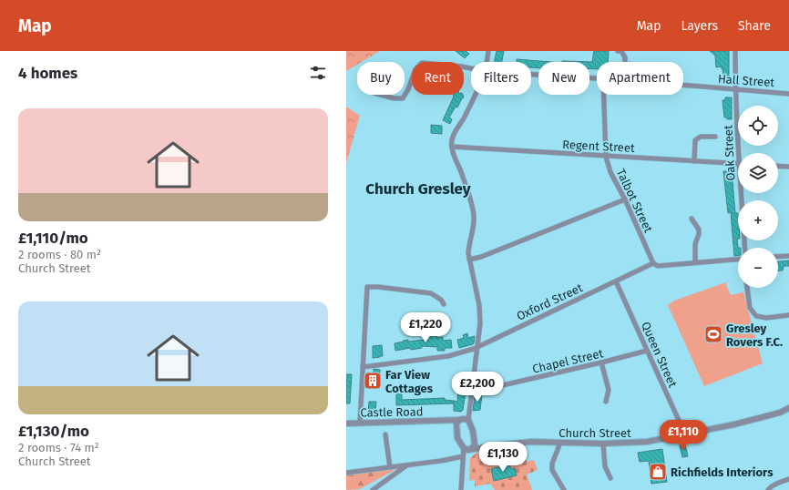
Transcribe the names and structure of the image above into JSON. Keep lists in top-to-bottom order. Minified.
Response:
{"streets":{"street":["Hall Street","Regent Street","Oak Street","Talbot Street","Oxford Street","Queen Street","Chapel Street","Castle Road","Church Street"]},"crossings":[["Hall Street","Oak Street"],["Regent Street","Talbot Street"],["Talbot Street","Oxford Street"],["Oxford Street","Queen Street"],["Queen Street","Chapel Street"],["Queen Street","Church Street"]],"districts":["Church Gresley"],"places":{"sports":["Gresley Rovers F.C."],"building":["Far View Cottages"],"shop":["Richfields Interiors"]},"page":{"header":"Map","nav":["Map","Layers","Share"],"heading":"4 homes","chip":["Buy","Rent","Filters","New","Apartment"],"list":[{"name":"£1,110/mo","note":"2 rooms · 80 m² · Church Street"},{"name":"£1,130/mo","note":"2 rooms · 74 m² · Church Street"}],"map_buttons":["+","−"],"price":["£1,220","£2,200","£1,110","£1,130"]}}
